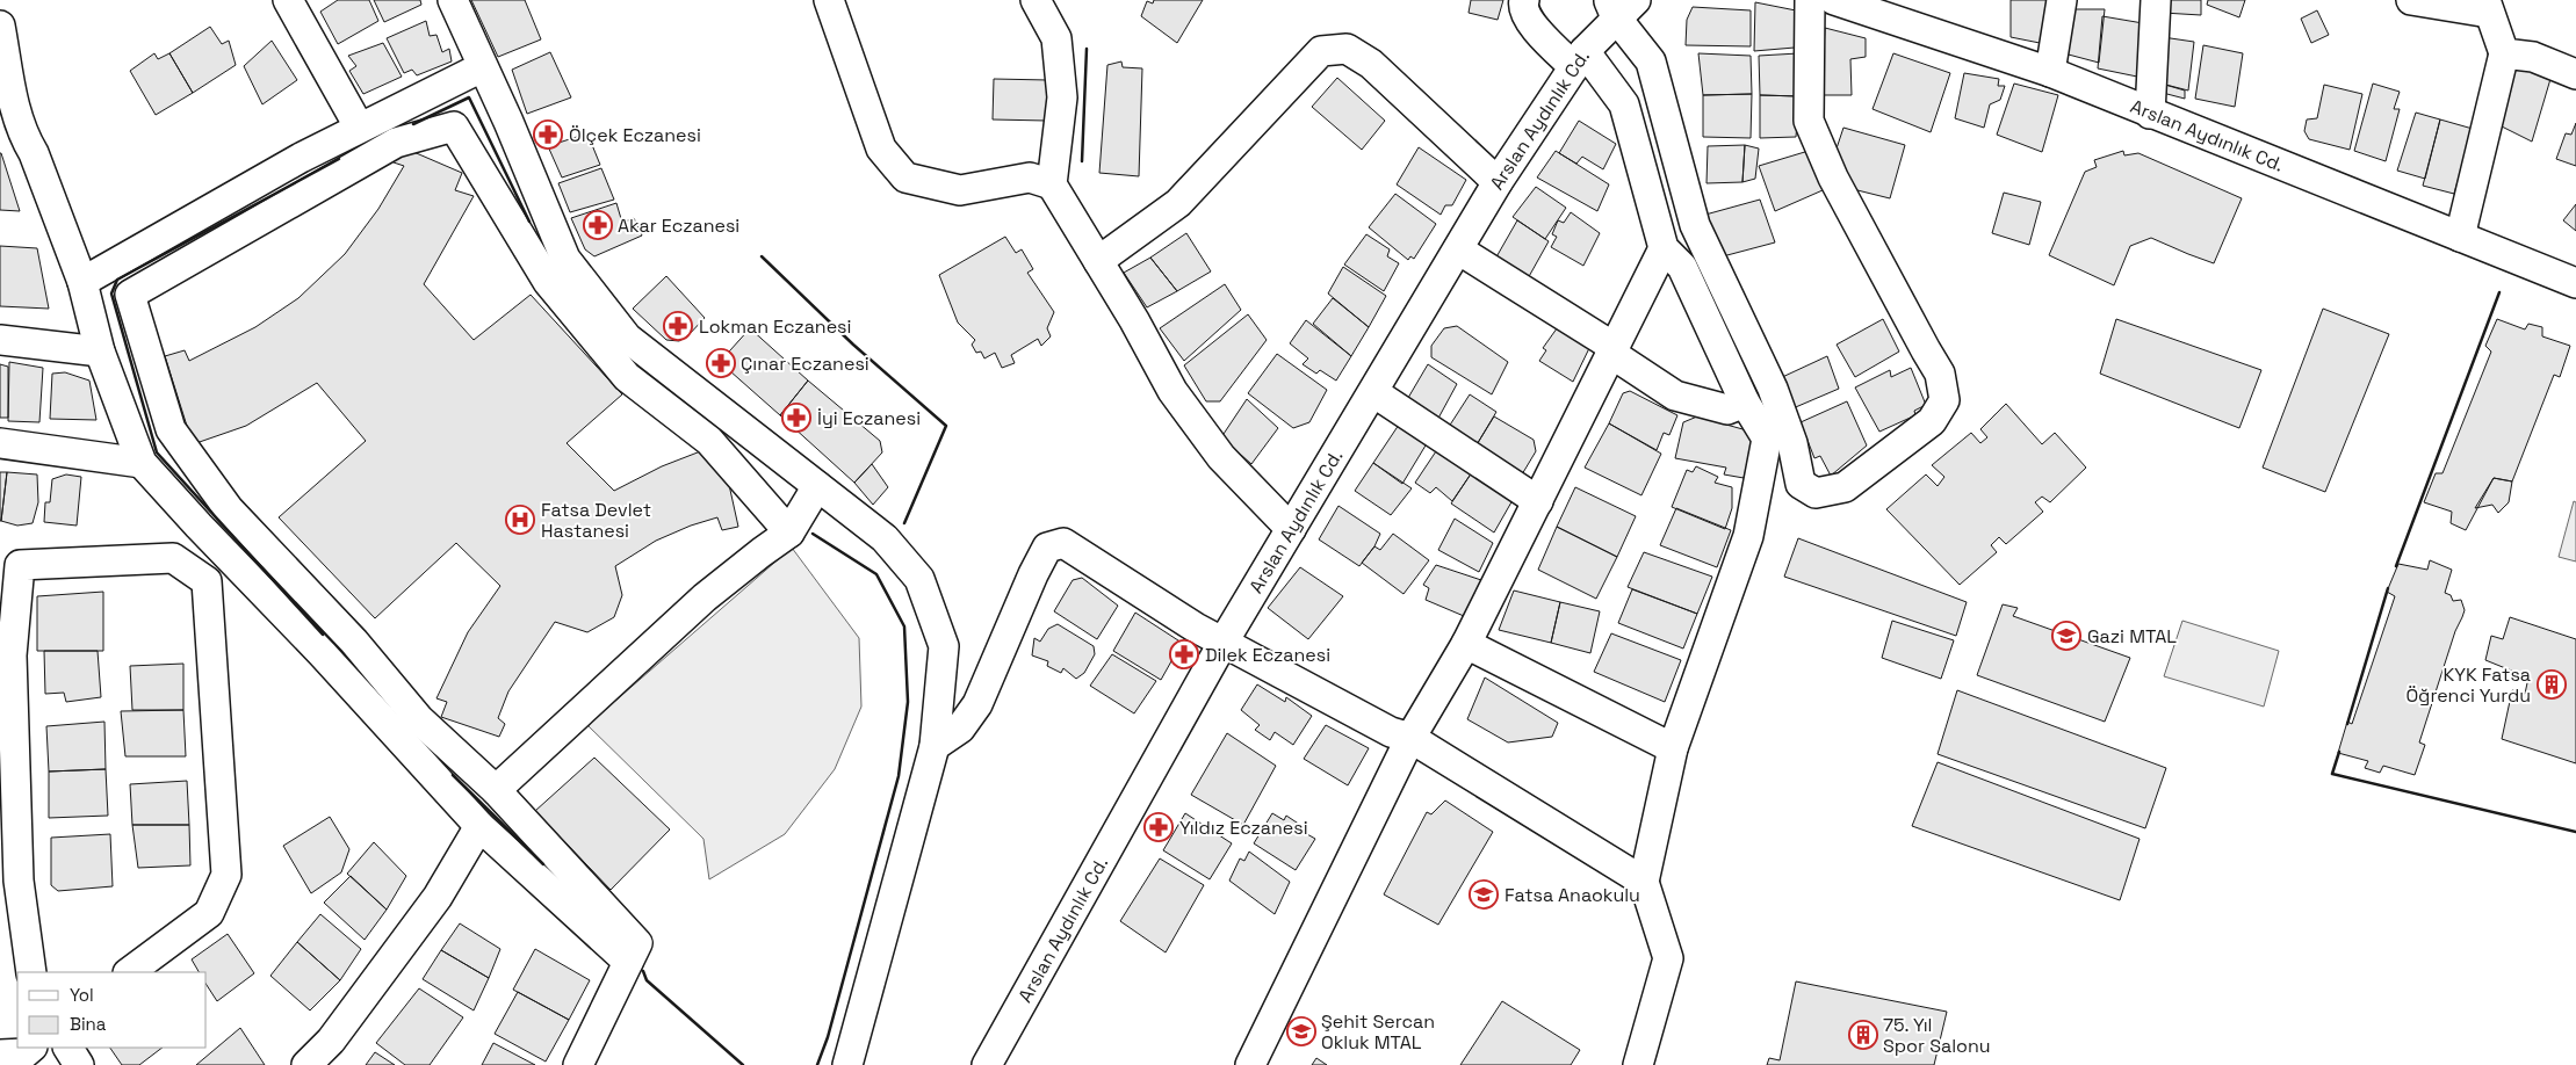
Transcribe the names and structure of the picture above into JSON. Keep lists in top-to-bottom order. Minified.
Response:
{"streets":{"street":["Arslan Aydınlık Cd."]},"places":{"pharmacy":["Ölçek Eczanesi","Akar Eczanesi","Lokman Eczanesi","Çınar Eczanesi","İyi Eczanesi","Dilek Eczanesi","Yıldız Eczanesi"],"hospital":["Fatsa Devlet Hastanesi"],"school or university":["Gazi MTAL","Fatsa Anaokulu","Şehit Sercan Okluk MTAL"],"building":["KYK Fatsa Öğrenci Yurdu","75. Yıl Spor Salonu"]},"legend":["Yol","Bina"]}
